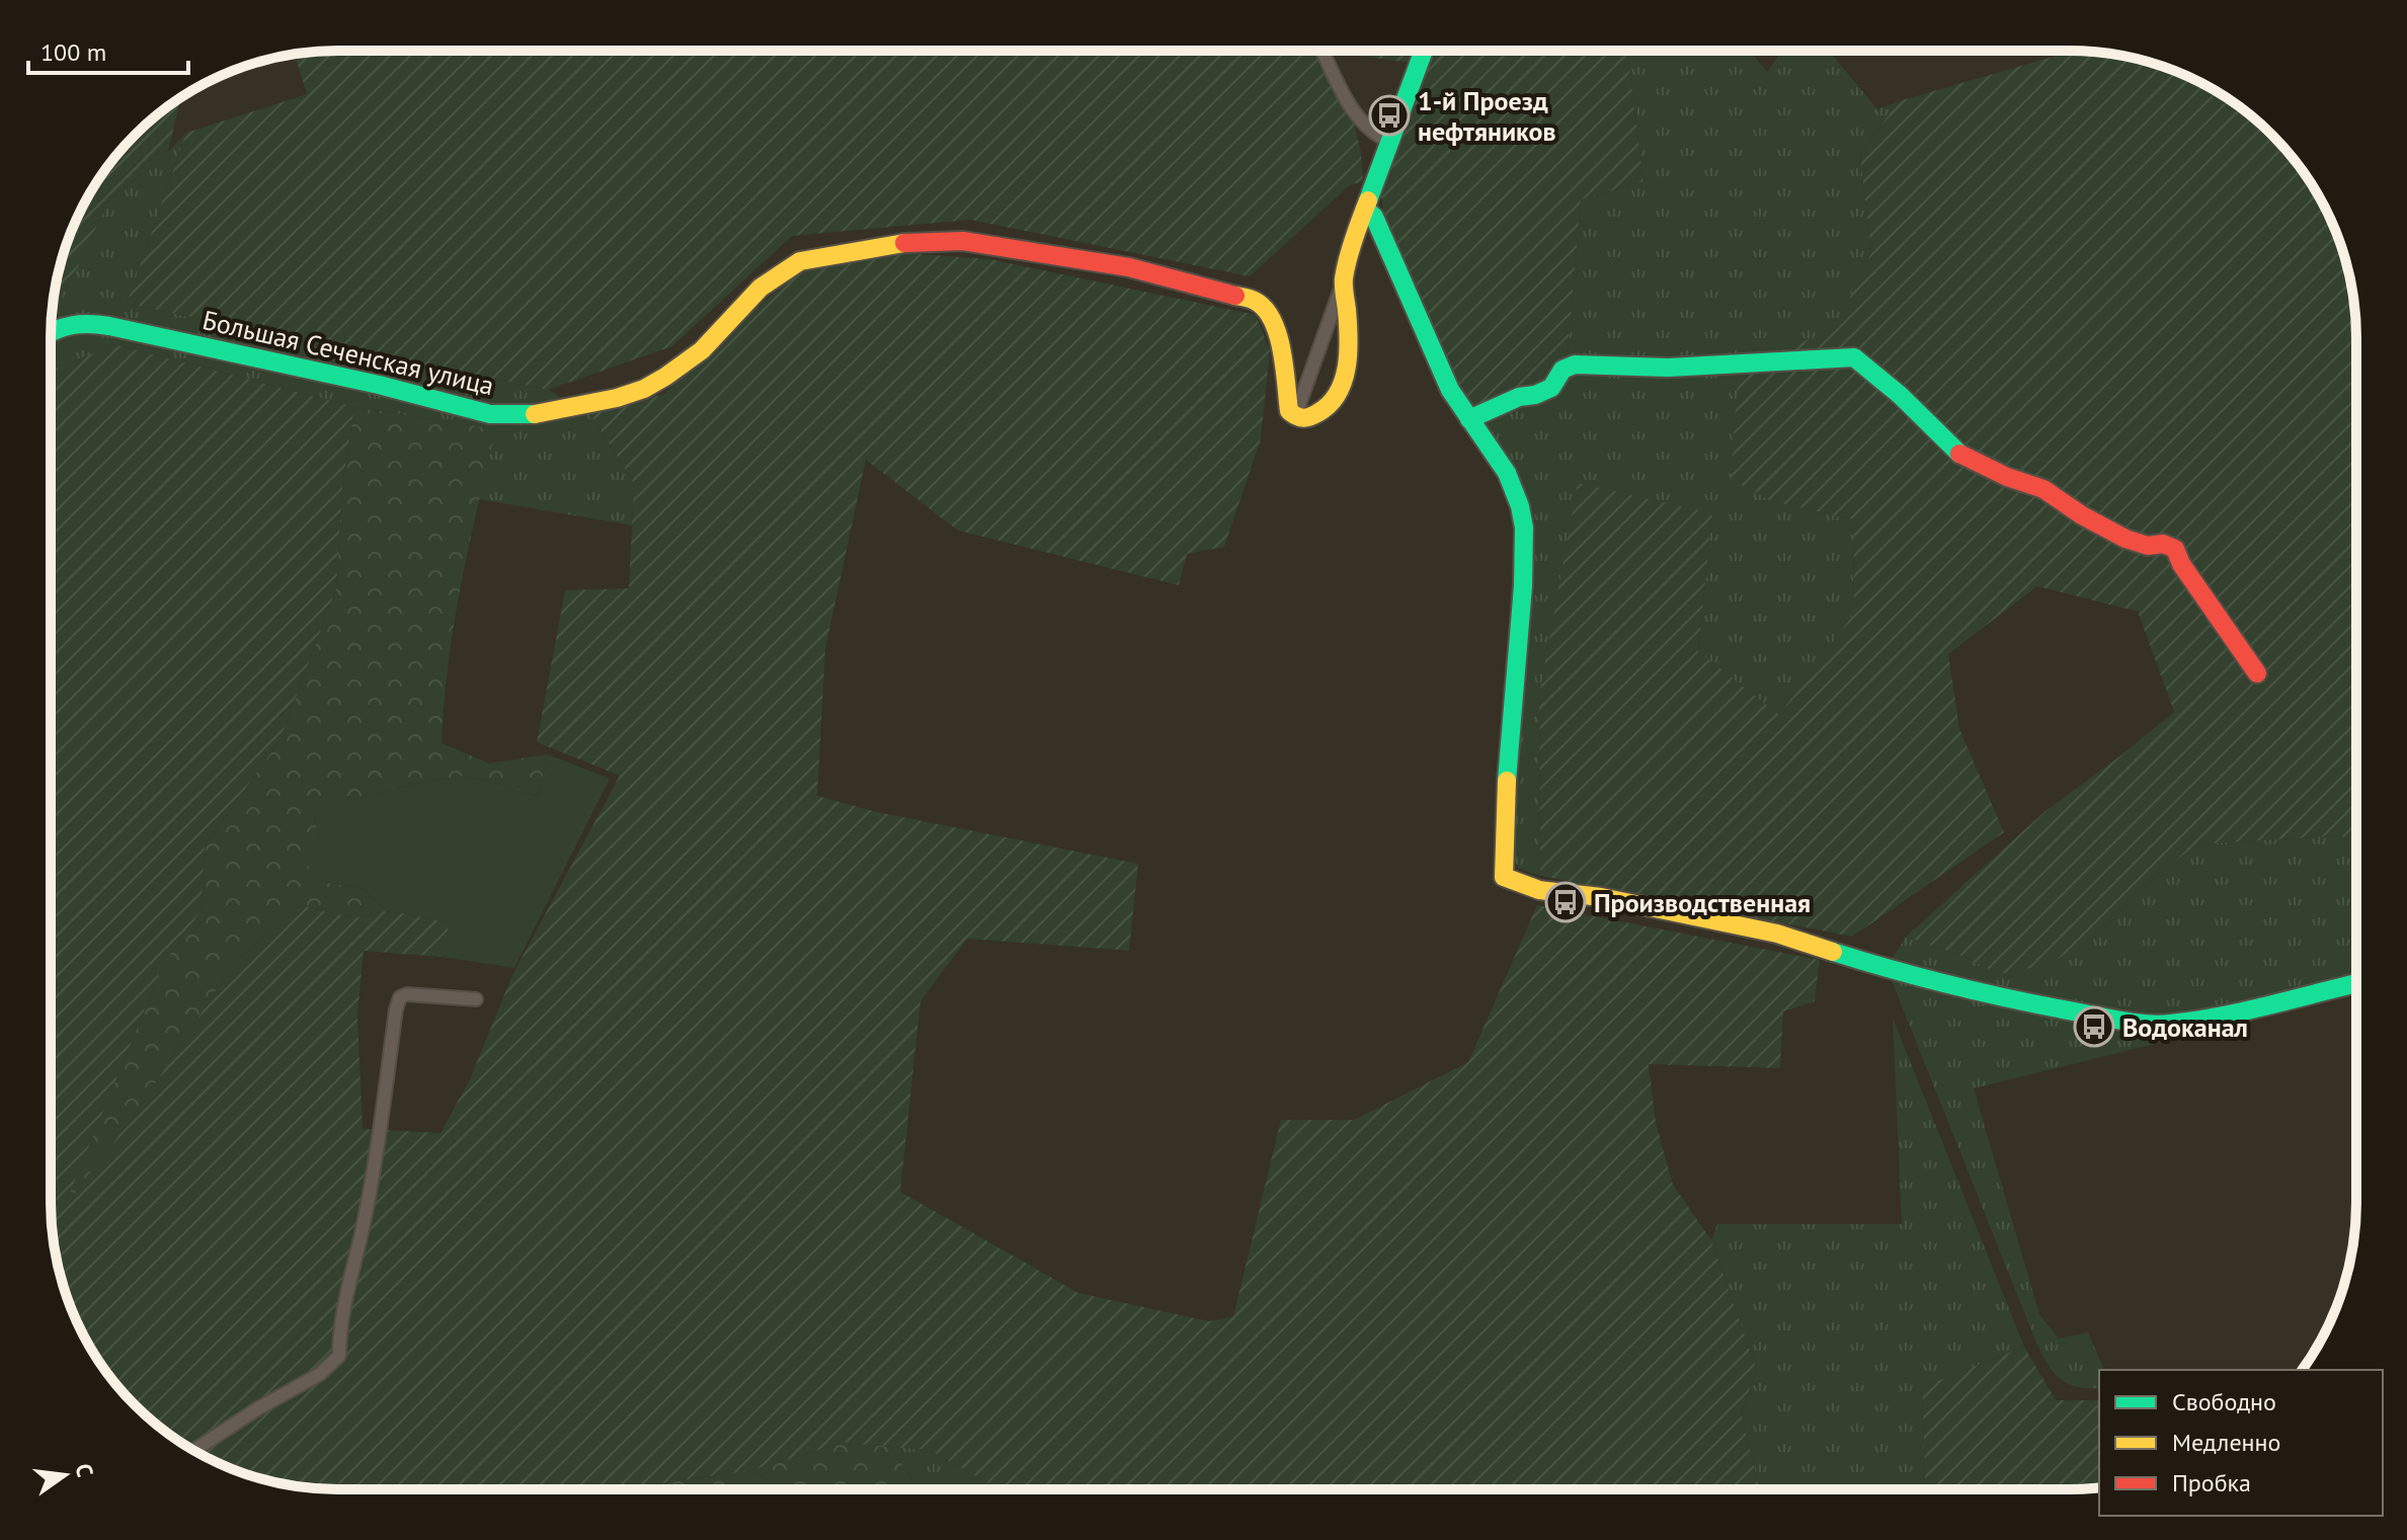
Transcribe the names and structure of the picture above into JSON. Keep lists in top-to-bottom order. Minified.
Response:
{"streets":{"street":["Большая Сеченская улица"]},"places":{"bus stop":["1-й Проезд нефтяников","Производственная","Водоканал"]},"legend":["Свободно","Медленно","Пробка"],"scale_bar":"100 m","north":"right"}
